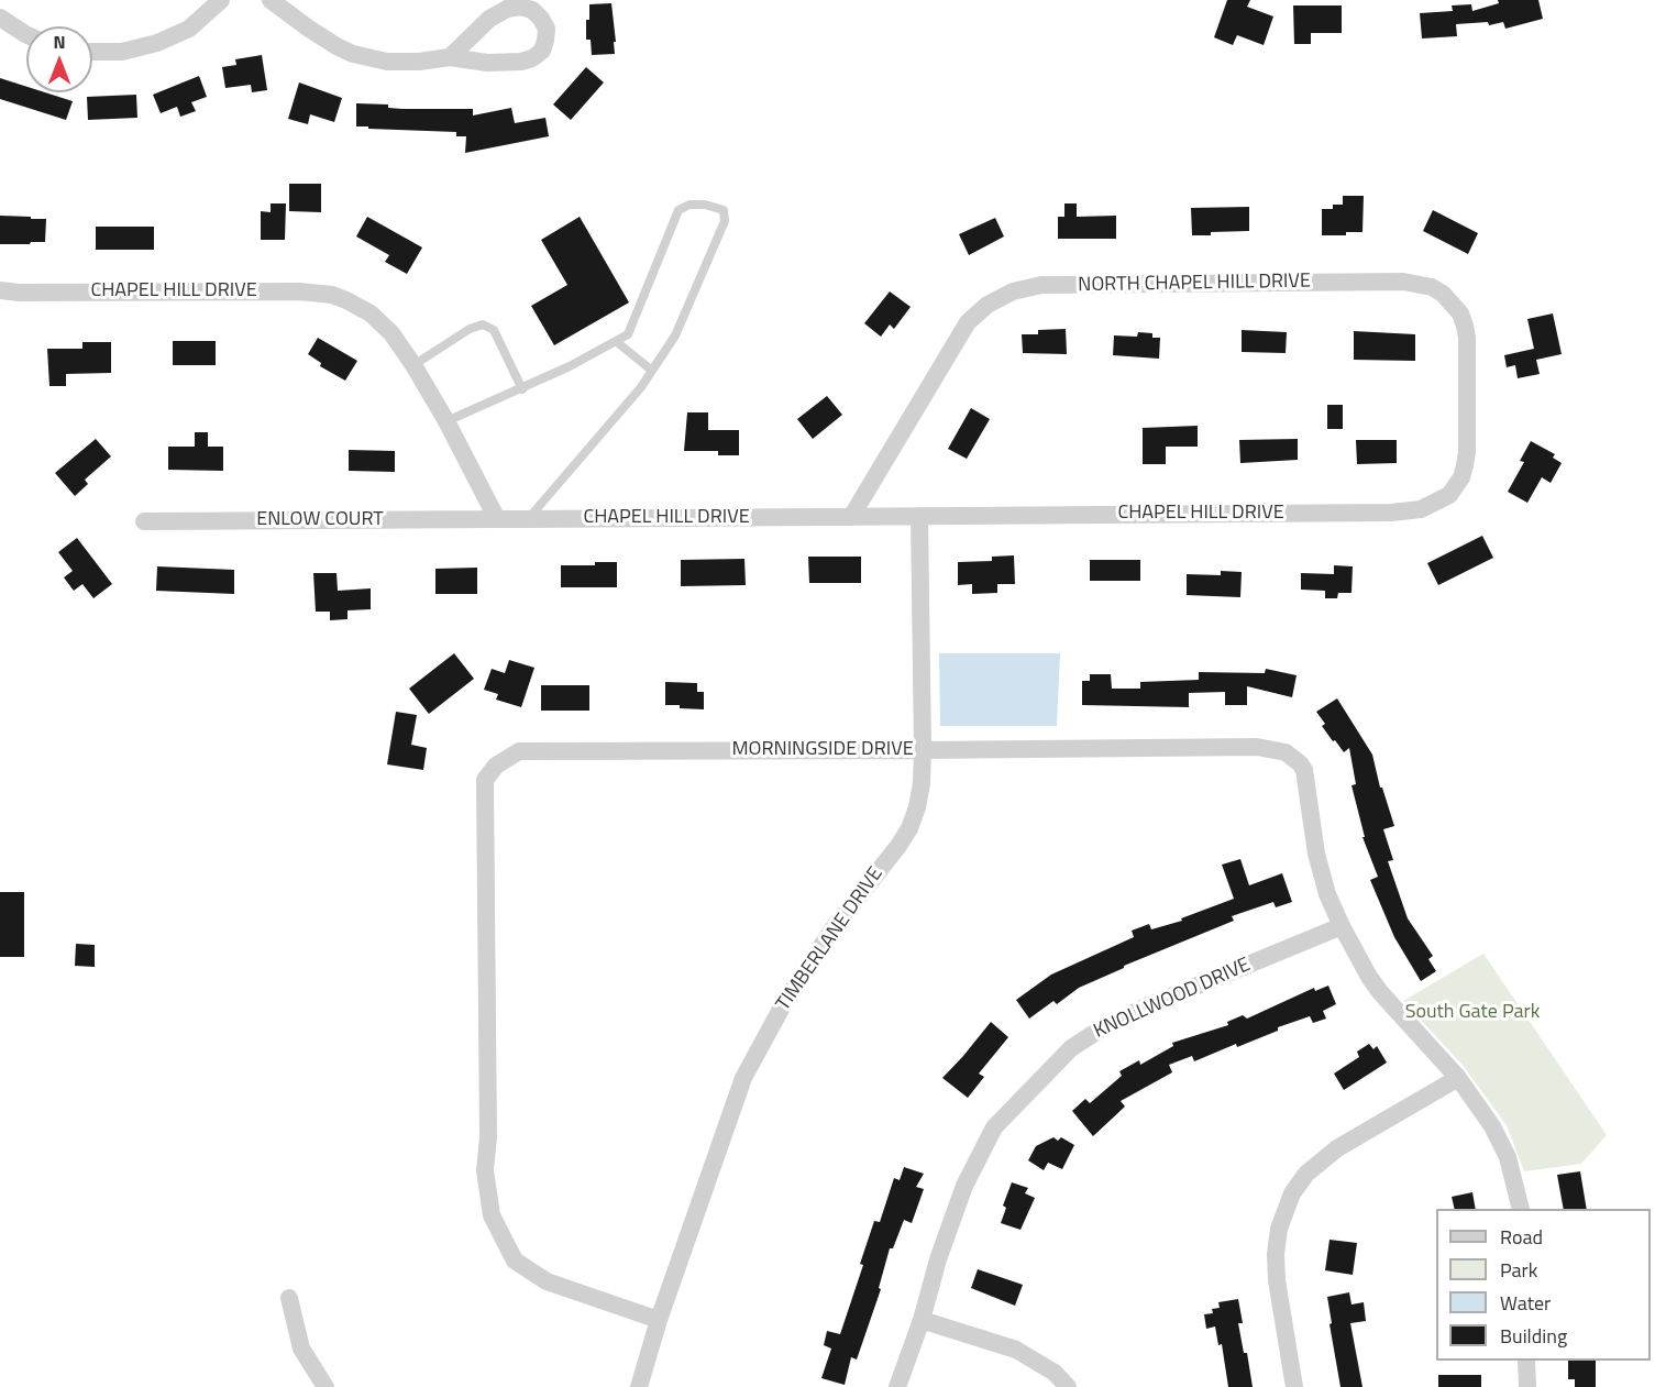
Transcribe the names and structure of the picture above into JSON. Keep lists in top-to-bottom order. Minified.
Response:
{"streets":{"street":["NORTH CHAPEL HILL DRIVE","CHAPEL HILL DRIVE","ENLOW COURT","MORNINGSIDE DRIVE","TIMBERLANE DRIVE","KNOLLWOOD DRIVE"]},"crossings":[["NORTH CHAPEL HILL DRIVE","CHAPEL HILL DRIVE"],["CHAPEL HILL DRIVE","ENLOW COURT"],["CHAPEL HILL DRIVE","TIMBERLANE DRIVE"],["MORNINGSIDE DRIVE","TIMBERLANE DRIVE"],["MORNINGSIDE DRIVE","KNOLLWOOD DRIVE"]],"parks":["South Gate Park"],"legend":["Road","Park","Water","Building"],"north":"top"}
